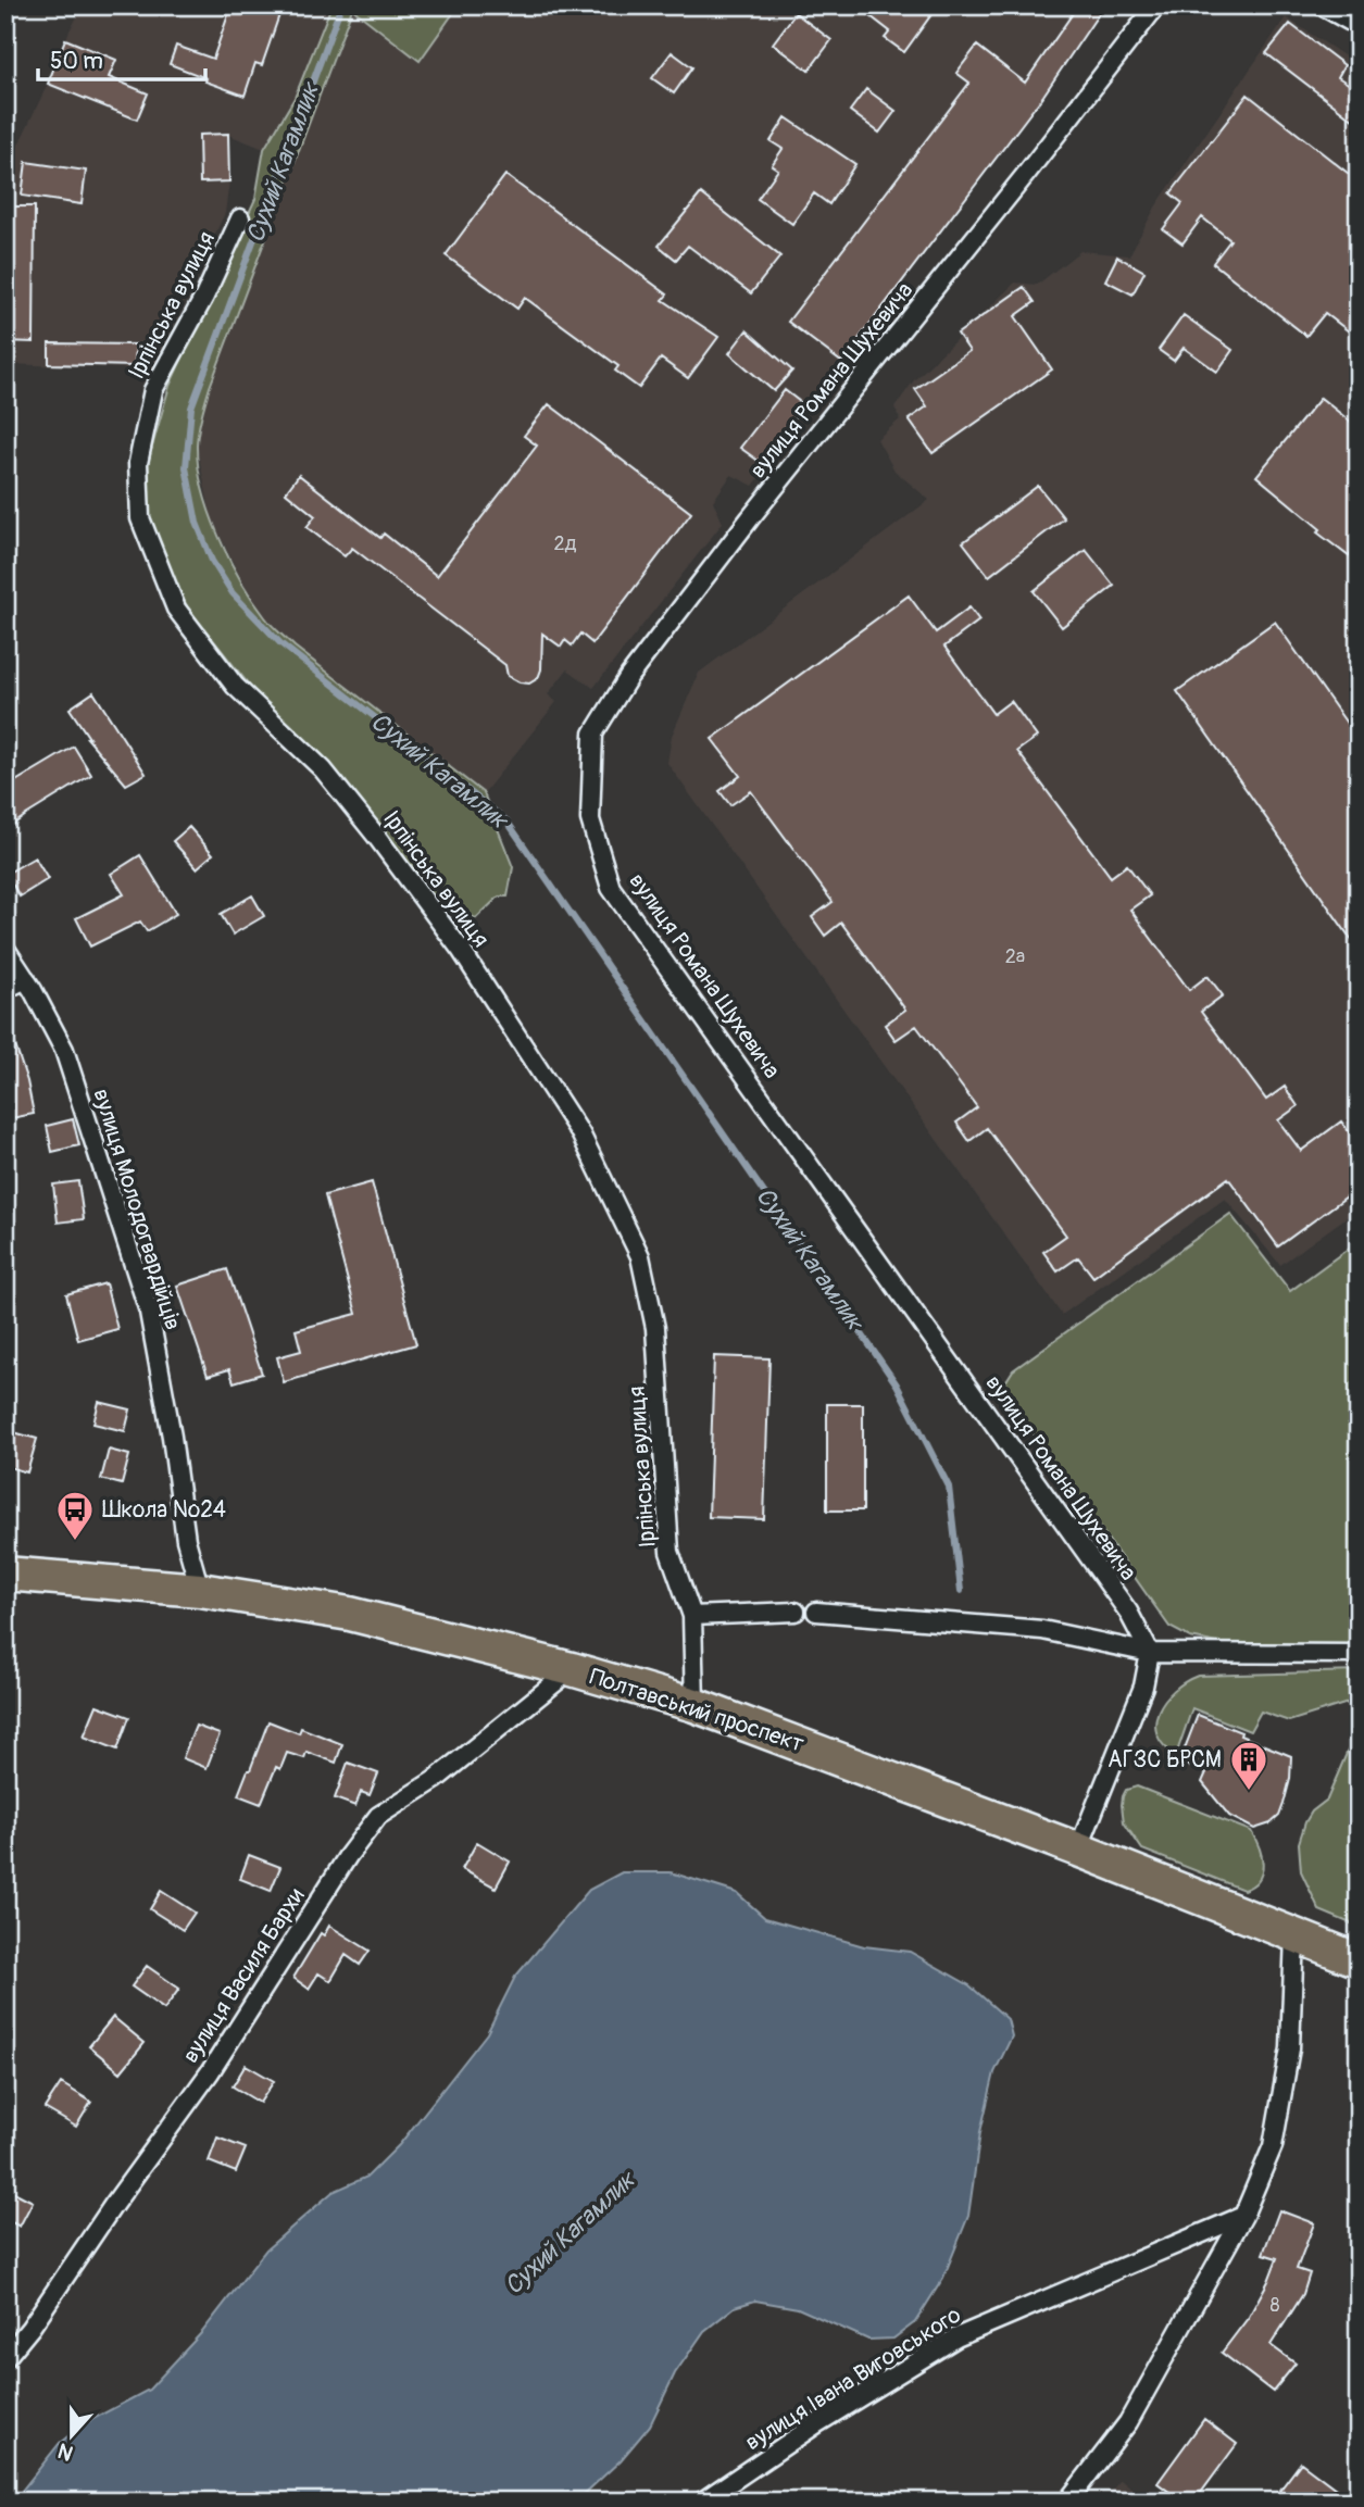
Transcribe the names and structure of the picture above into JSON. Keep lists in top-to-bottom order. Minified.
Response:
{"streets":{"highway":["Полтавський проспект"],"street":["Ірпінська вулиця","вулиця Романа Шухевича","вулиця Молодогвардійців","вулиця Василя Бархи","вулиця Івана Виговського"]},"crossings":[["Ірпінська вулиця","Полтавський проспект"],["вулиця Молодогвардійців","Полтавський проспект"],["Полтавський проспект","вулиця Василя Бархи"]],"water":["Сухий Кагамлик"],"places":{"bus stop":["Школа №24"],"building":["АГЗС БРСМ"]},"house_numbers":["2д","2а","8"],"scale_bar":"50 m","north":"bottom"}
